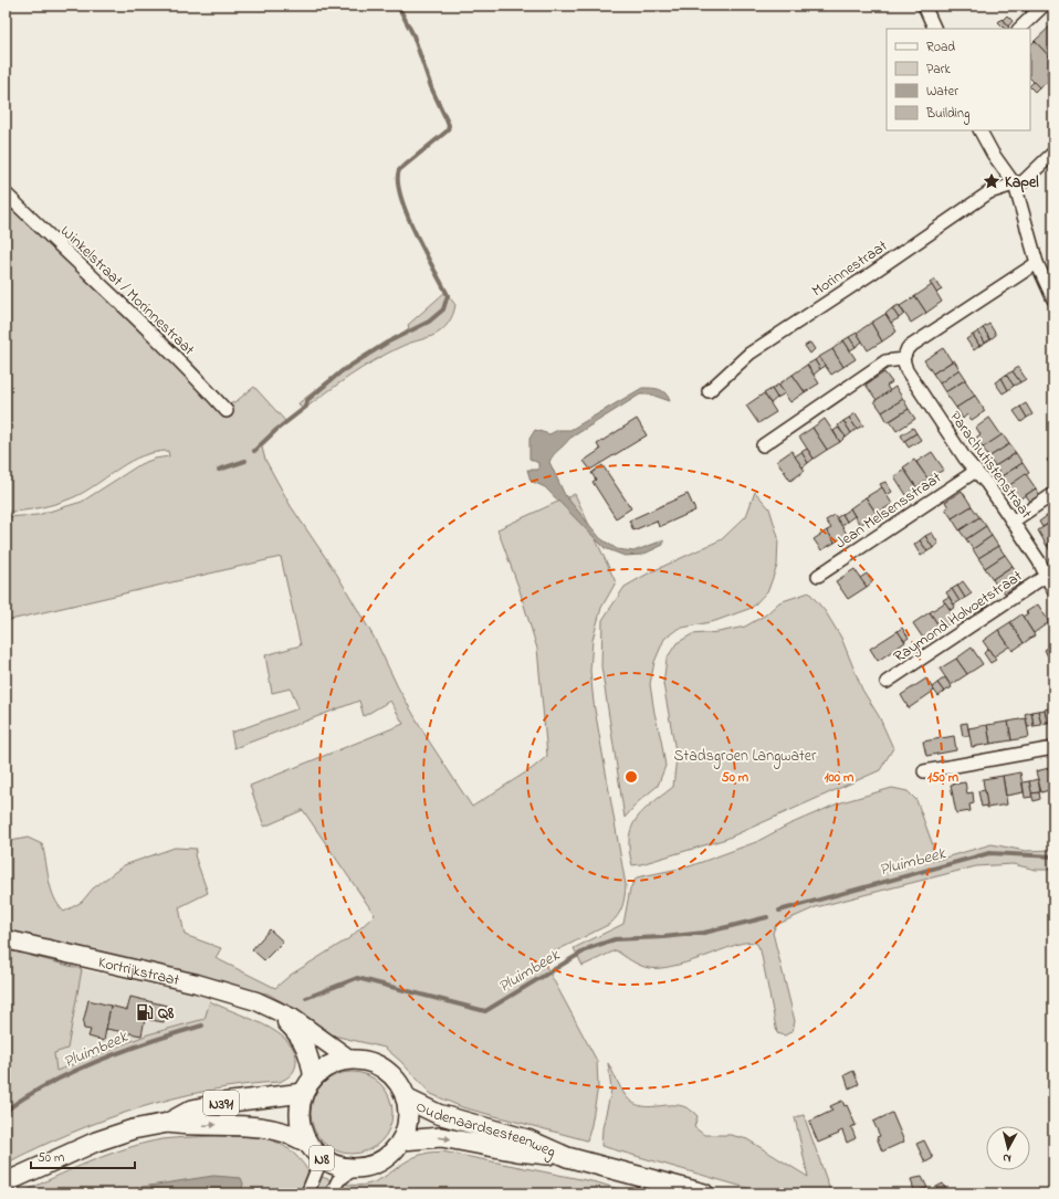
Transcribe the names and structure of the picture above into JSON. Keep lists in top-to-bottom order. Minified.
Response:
{"streets":{"main road":["Kortrijkstraat","N391","Oudenaardsesteenweg","N8"],"street":["Morinnestraat","Winkelstraat / Morinnestraat","Parachutistenstraat","Jean Melsensstraat","Raymond Holvoetstraat"]},"crossings":[["Parachutistenstraat","Jean Melsensstraat"],["Parachutistenstraat","Raymond Holvoetstraat"],["Kortrijkstraat","N391"],["Kortrijkstraat","Oudenaardsesteenweg"],["Kortrijkstraat","N8"],["N391","Oudenaardsesteenweg"],["N391","N8"],["Oudenaardsesteenweg","N8"]],"water":["Pluimbeek"],"parks":["Stadsgroen Langwater"],"places":{"place":["Kapel"],"fuel station":["Q8"]},"legend":["Road","Park","Water","Building"],"scale_bar":"50 m","north":"bottom","rings":["50 m","100 m","150 m"]}
